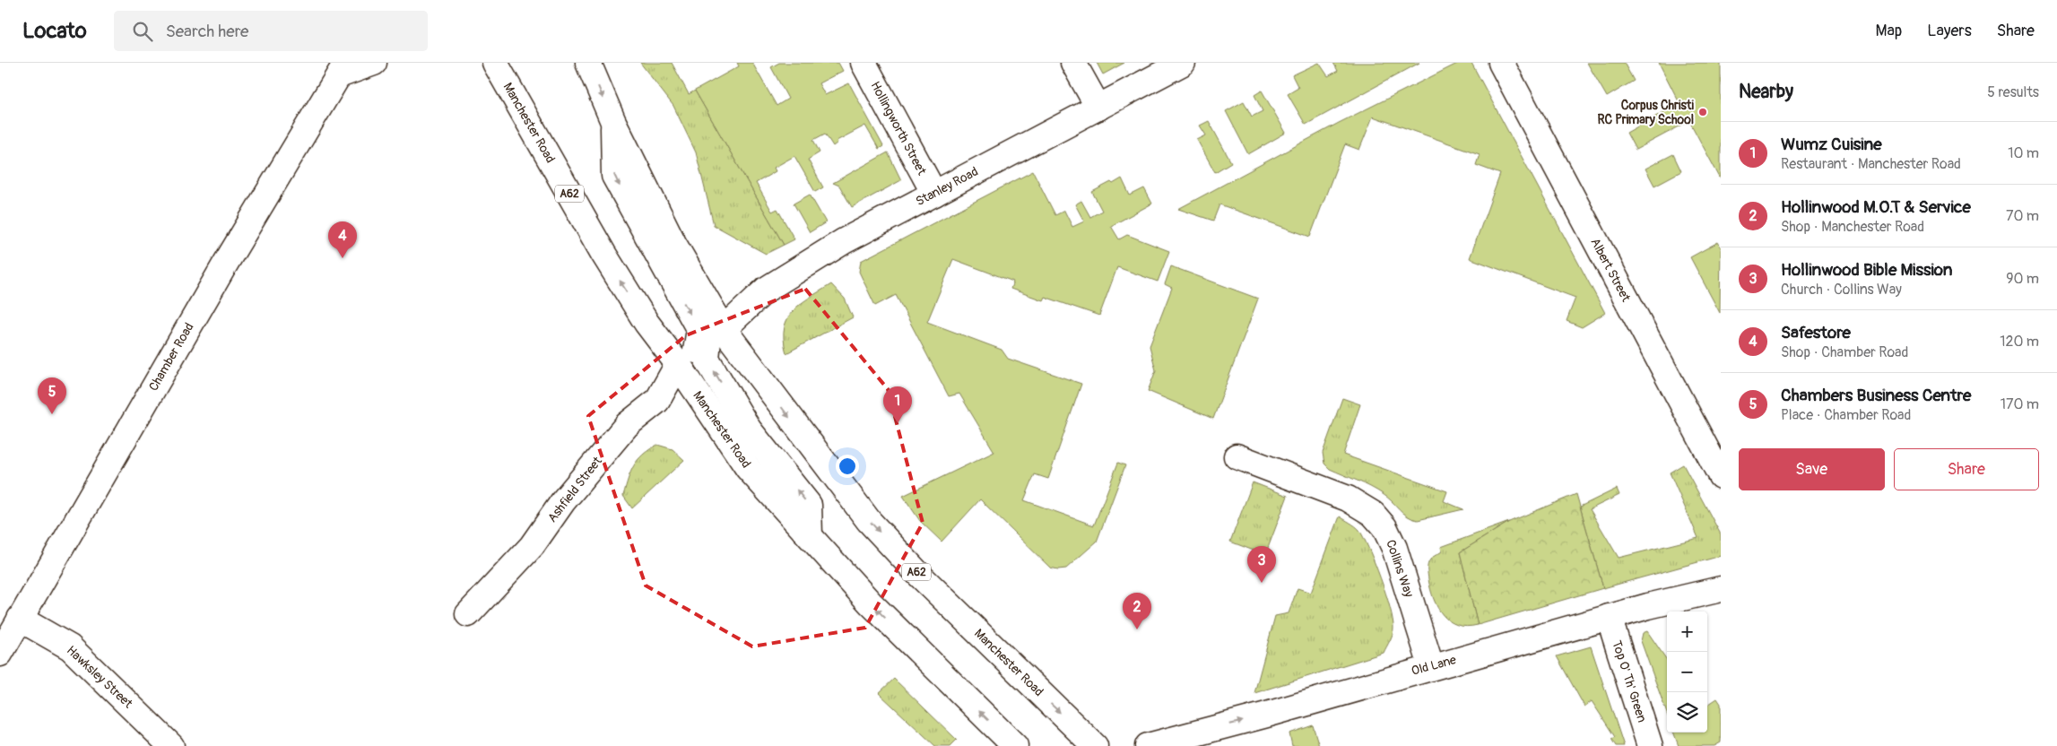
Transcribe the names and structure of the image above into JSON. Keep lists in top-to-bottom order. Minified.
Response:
{"streets":{"main road":["Manchester Road","Hollingworth Street","Stanley Road","A62","Albert Street","Chamber Road","Ashfield Street","Collins Way","Old Lane","Hawksley Street","Top O' Th' Green"]},"crossings":[["Manchester Road","Stanley Road"],["Manchester Road","A62"],["Manchester Road","Ashfield Street"],["Hollingworth Street","Stanley Road"],["Stanley Road","A62"],["Stanley Road","Ashfield Street"],["A62","Ashfield Street"],["Chamber Road","Hawksley Street"],["Collins Way","Old Lane"],["Old Lane","Top O' Th' Green"]],"one_way":["Old Lane"],"places":["Corpus Christi RC Primary School"],"page":{"header":"Locato","search":"Search here","nav":["Map","Layers","Share"],"heading":["Nearby","5 results"],"list":[{"mark":"1","name":"Wumz Cuisine","note":"Restaurant · Manchester Road","value":"10 m"},{"mark":"2","name":"Hollinwood M.O.T & Service","note":"Shop · Manchester Road","value":"70 m"},{"mark":"3","name":"Hollinwood Bible Mission","note":"Church · Collins Way","value":"90 m"},{"mark":"4","name":"Safestore","note":"Shop · Chamber Road","value":"120 m"},{"mark":"5","name":"Chambers Business Centre","note":"Place · Chamber Road","value":"170 m"}],"pins":["4","5","1","3","2"],"buttons":["Save","Share"],"map_buttons":["+","−"]}}
